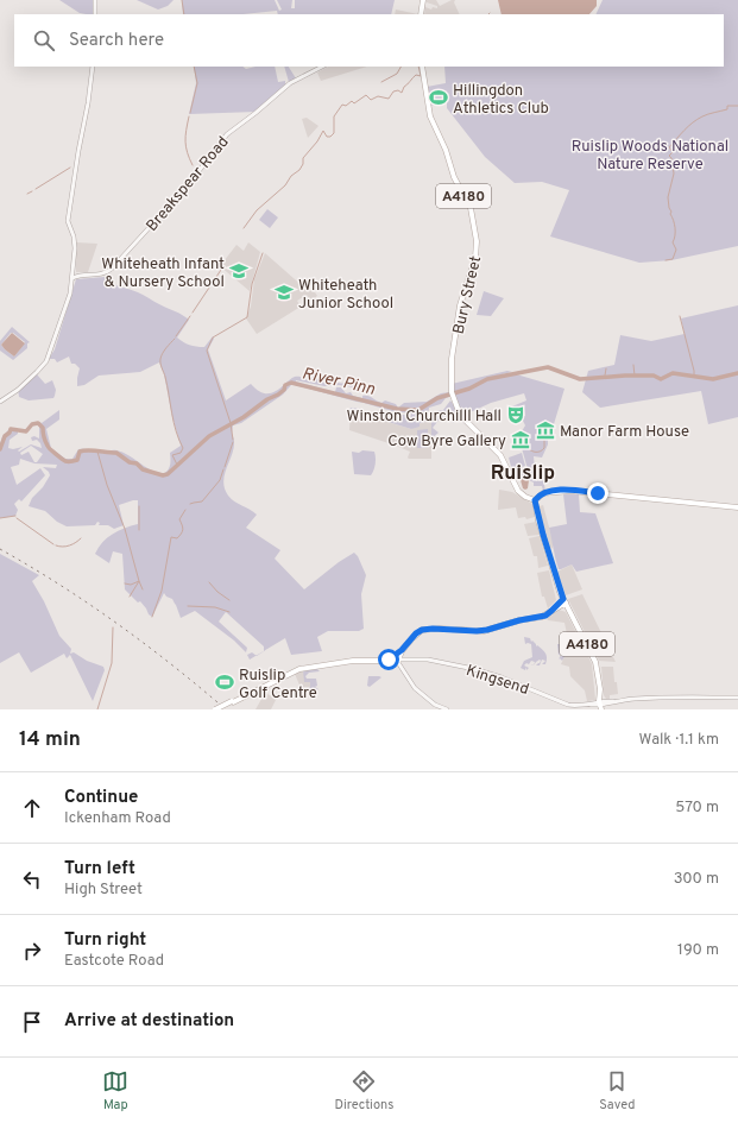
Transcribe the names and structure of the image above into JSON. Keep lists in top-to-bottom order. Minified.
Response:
{"streets":{"main road":["A4180","Bury Street"],"street":["Breakspear Road","Kingsend"]},"crossings":[["A4180","Bury Street"],["A4180","Kingsend"]],"districts":["Ruislip"],"water":["River Pinn"],"parks":["Ruislip Woods National Nature Reserve"],"places":{"sports":["Hillingdon Athletics Club","Ruislip Golf Centre"],"school or university":["Whiteheath Infant & Nursery School","Whiteheath Junior School"],"theatre":["Winston Churchilll Hall"],"museum":["Manor Farm House","Cow Byre Gallery"]},"page":{"search":"Search here","heading":["14 min","Walk · 1.1 km"],"list":[["Continue","Ickenham Road","570 m"],["Turn left","High Street","300 m"],["Turn right","Eastcote Road","190 m"],"Arrive at destination"],"nav":["Map","Directions","Saved"]}}
